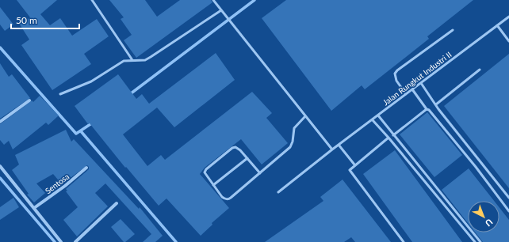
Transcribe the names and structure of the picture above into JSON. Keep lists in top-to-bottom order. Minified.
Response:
{"streets":{"street":["Sentosa"],"lane":["Jalan Rungkut Industri II"]},"scale_bar":"50 m","north":"bottom right"}
